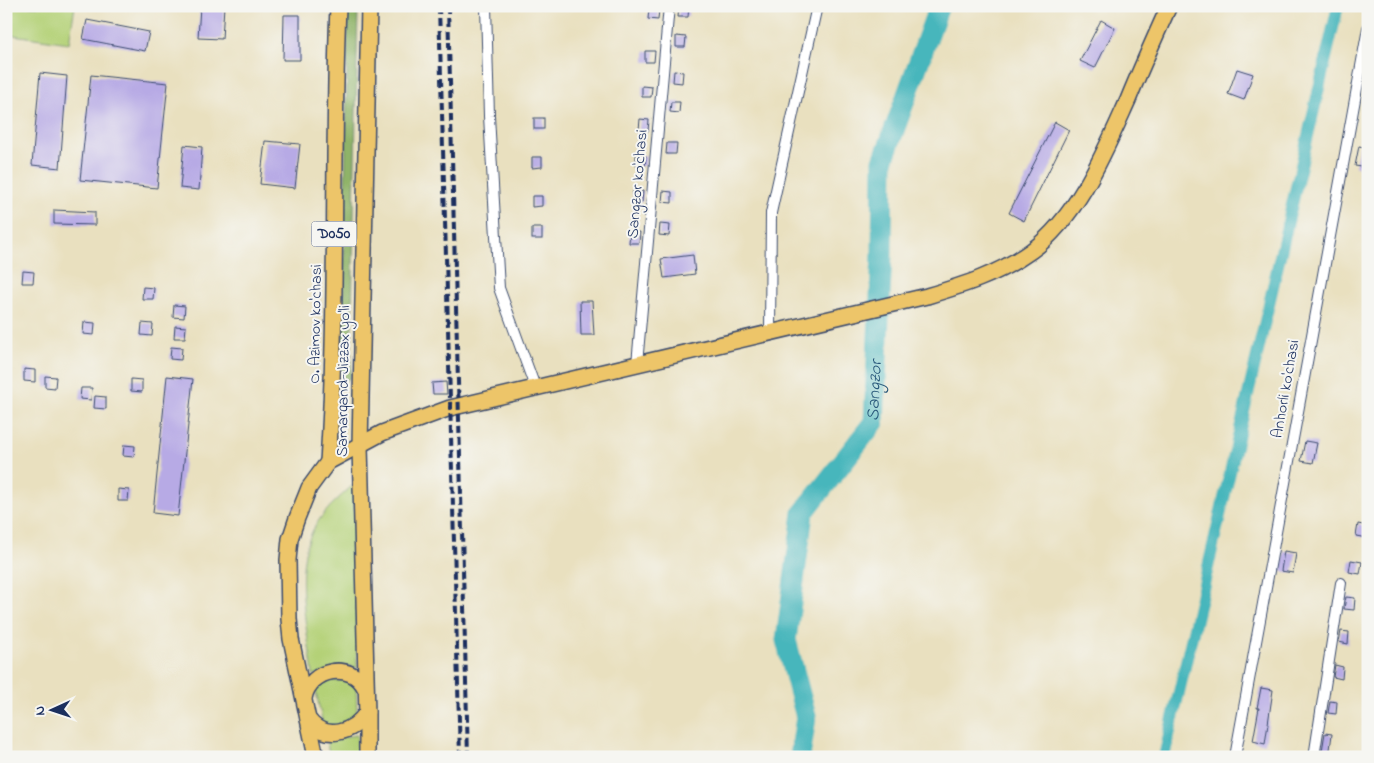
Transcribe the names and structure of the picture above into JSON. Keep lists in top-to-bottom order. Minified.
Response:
{"streets":{"main road":["D050","O. Azimov ko'chasi","Samarqand-Jizzax yo'li"],"street":["Sangzor ko'chasi","Anhorli ko'chasi"]},"water":["Sangzor"],"north":"left"}
